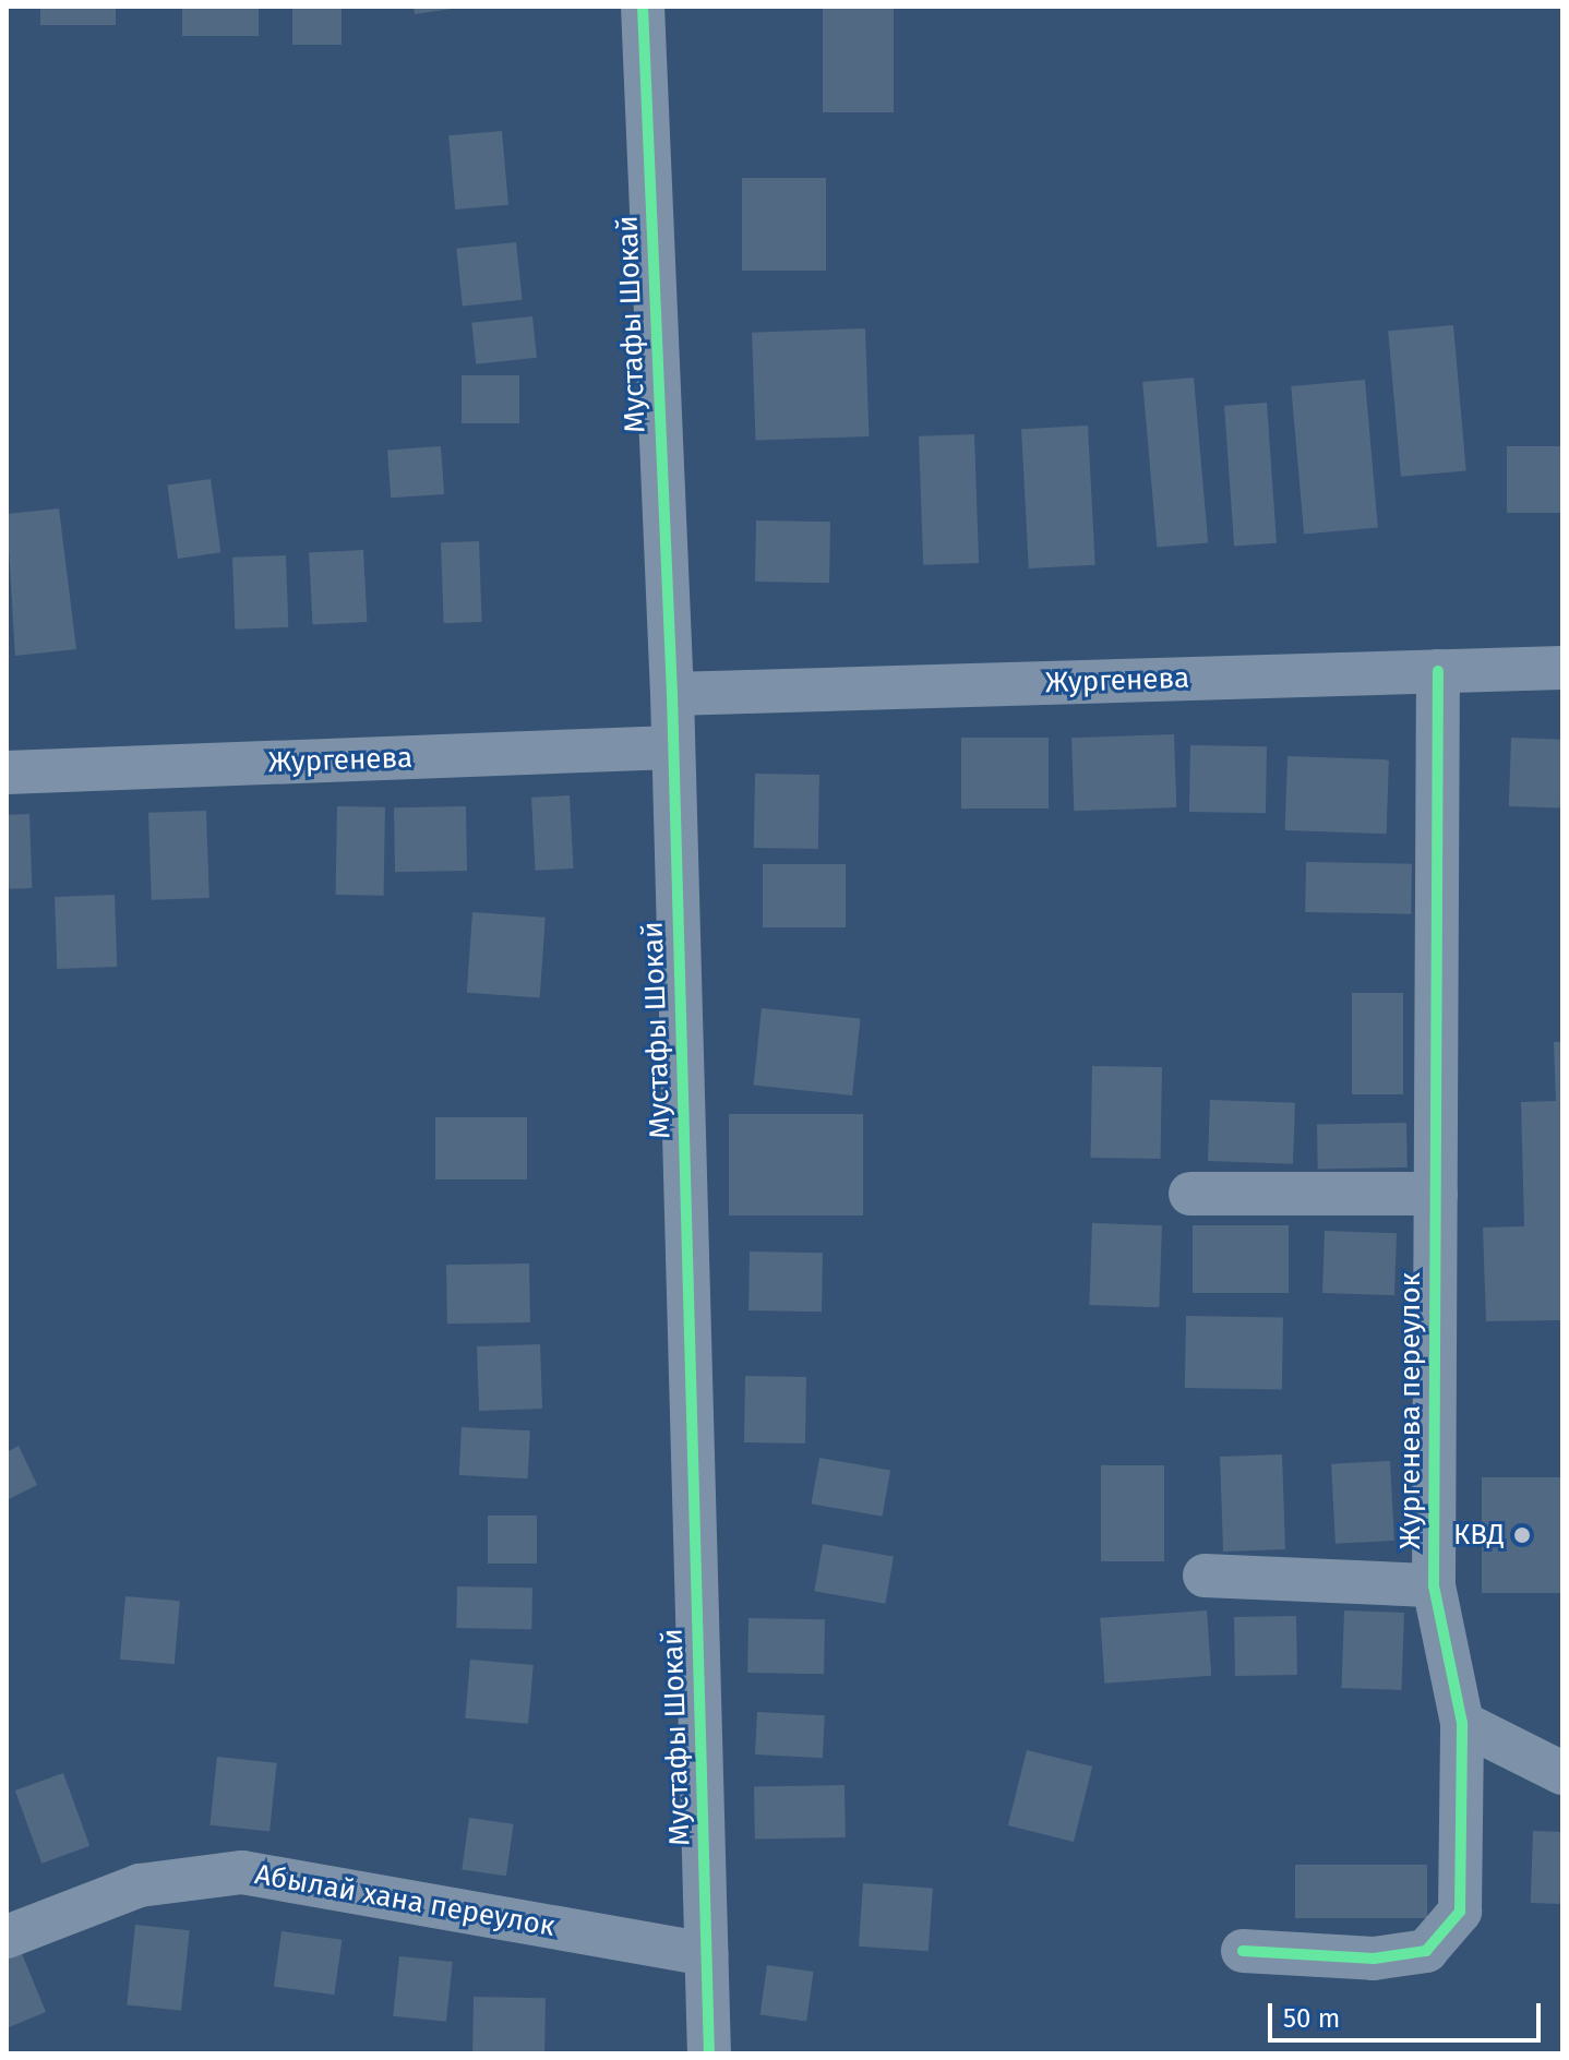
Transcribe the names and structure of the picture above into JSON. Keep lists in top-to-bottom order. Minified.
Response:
{"streets":{"street":["Мустафы Шокай","Жургенева","Жургенева переулок","Абылай хана переулок"]},"crossings":[["Мустафы Шокай","Жургенева"],["Мустафы Шокай","Абылай хана переулок"],["Жургенева","Жургенева переулок"]],"places":["КВД"],"scale_bar":"50 m"}
